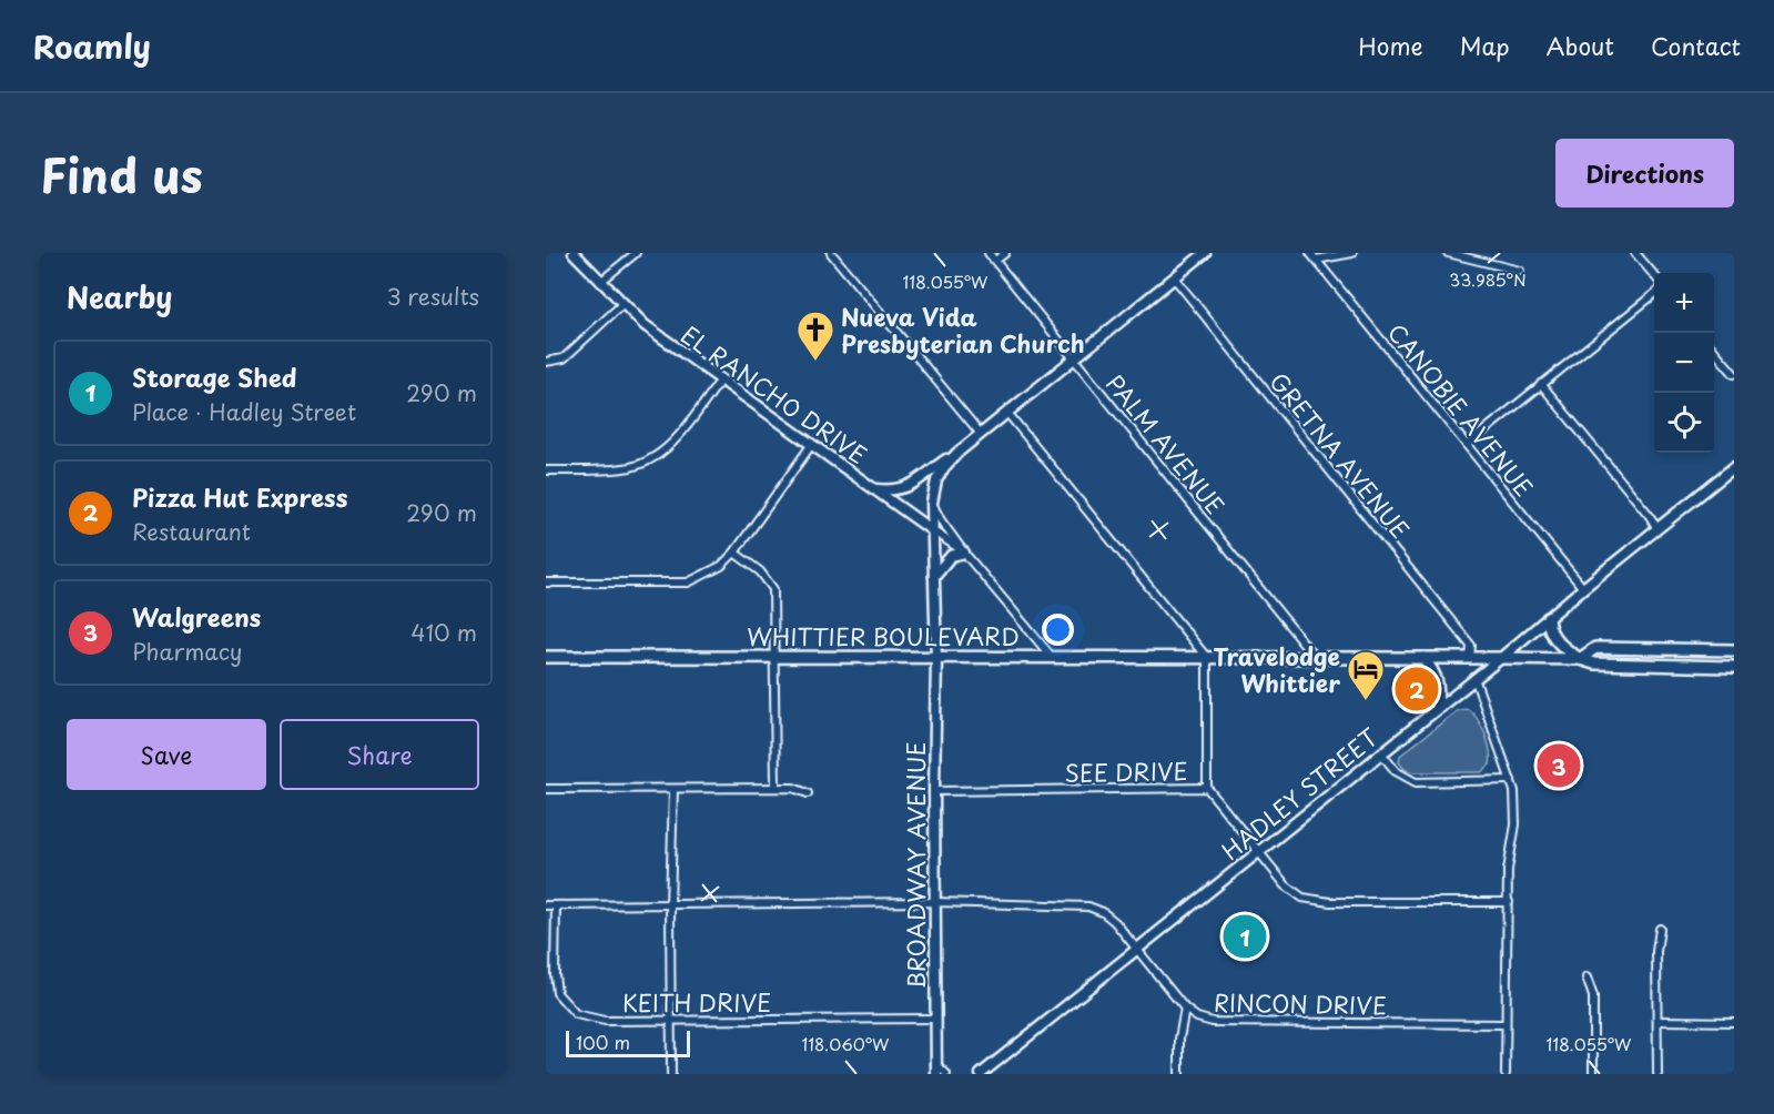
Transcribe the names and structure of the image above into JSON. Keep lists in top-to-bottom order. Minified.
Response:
{"streets":{"main road":["WHITTIER BOULEVARD"],"street":["EL RANCHO DRIVE","CANOBIE AVENUE","PALM AVENUE","GRETNA AVENUE","SEE DRIVE","HADLEY STREET","BROADWAY AVENUE","KEITH DRIVE","RINCON DRIVE"]},"crossings":[["EL RANCHO DRIVE","WHITTIER BOULEVARD"],["EL RANCHO DRIVE","BROADWAY AVENUE"],["CANOBIE AVENUE","HADLEY STREET"],["PALM AVENUE","WHITTIER BOULEVARD"],["GRETNA AVENUE","WHITTIER BOULEVARD"],["WHITTIER BOULEVARD","HADLEY STREET"],["WHITTIER BOULEVARD","BROADWAY AVENUE"],["SEE DRIVE","HADLEY STREET"],["SEE DRIVE","BROADWAY AVENUE"],["HADLEY STREET","RINCON DRIVE"],["BROADWAY AVENUE","KEITH DRIVE"],["BROADWAY AVENUE","RINCON DRIVE"],["KEITH DRIVE","RINCON DRIVE"]],"places":{"church":["Nueva Vida Presbyterian Church"],"hotel":["Travelodge Whittier"]},"scale_bar":"100 m","page":{"header":"Roamly","nav":["Home","Map","About","Contact"],"title":"Find us","buttons":["Directions",["Save","Share"]],"heading":["Nearby","3 results"],"map_buttons":["+","−"],"list":[{"mark":"1","name":"Storage Shed","note":"Place · Hadley Street","value":"290 m"},{"mark":"2","name":"Pizza Hut Express","note":"Restaurant","value":"290 m"},{"mark":"3","name":"Walgreens","note":"Pharmacy","value":"410 m"}],"pins":["2","3","1"],"scale":"100 m"},"coordinates":["33.985°N","118.055°W","118.060°W"]}
